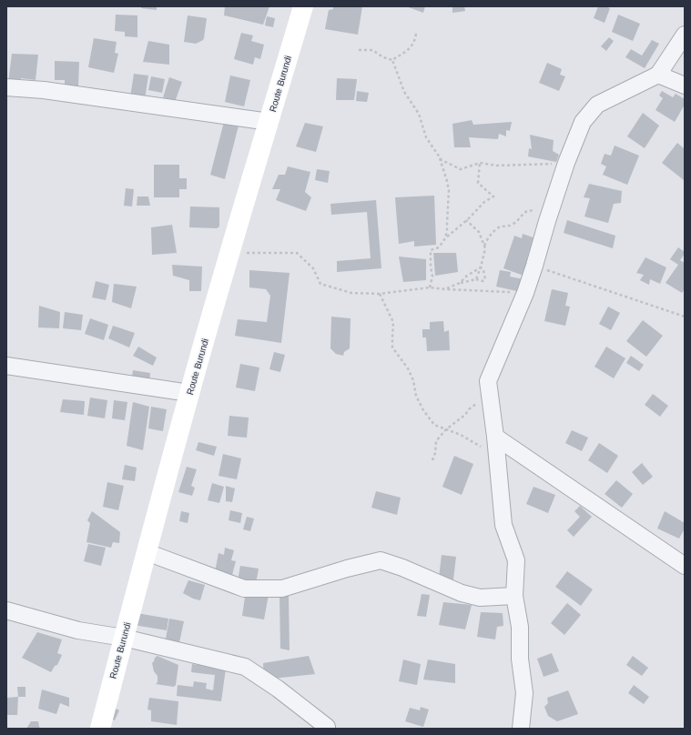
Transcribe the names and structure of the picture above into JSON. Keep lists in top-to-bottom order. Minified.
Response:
{"streets":{"main road":["Route Burundi"]}}
